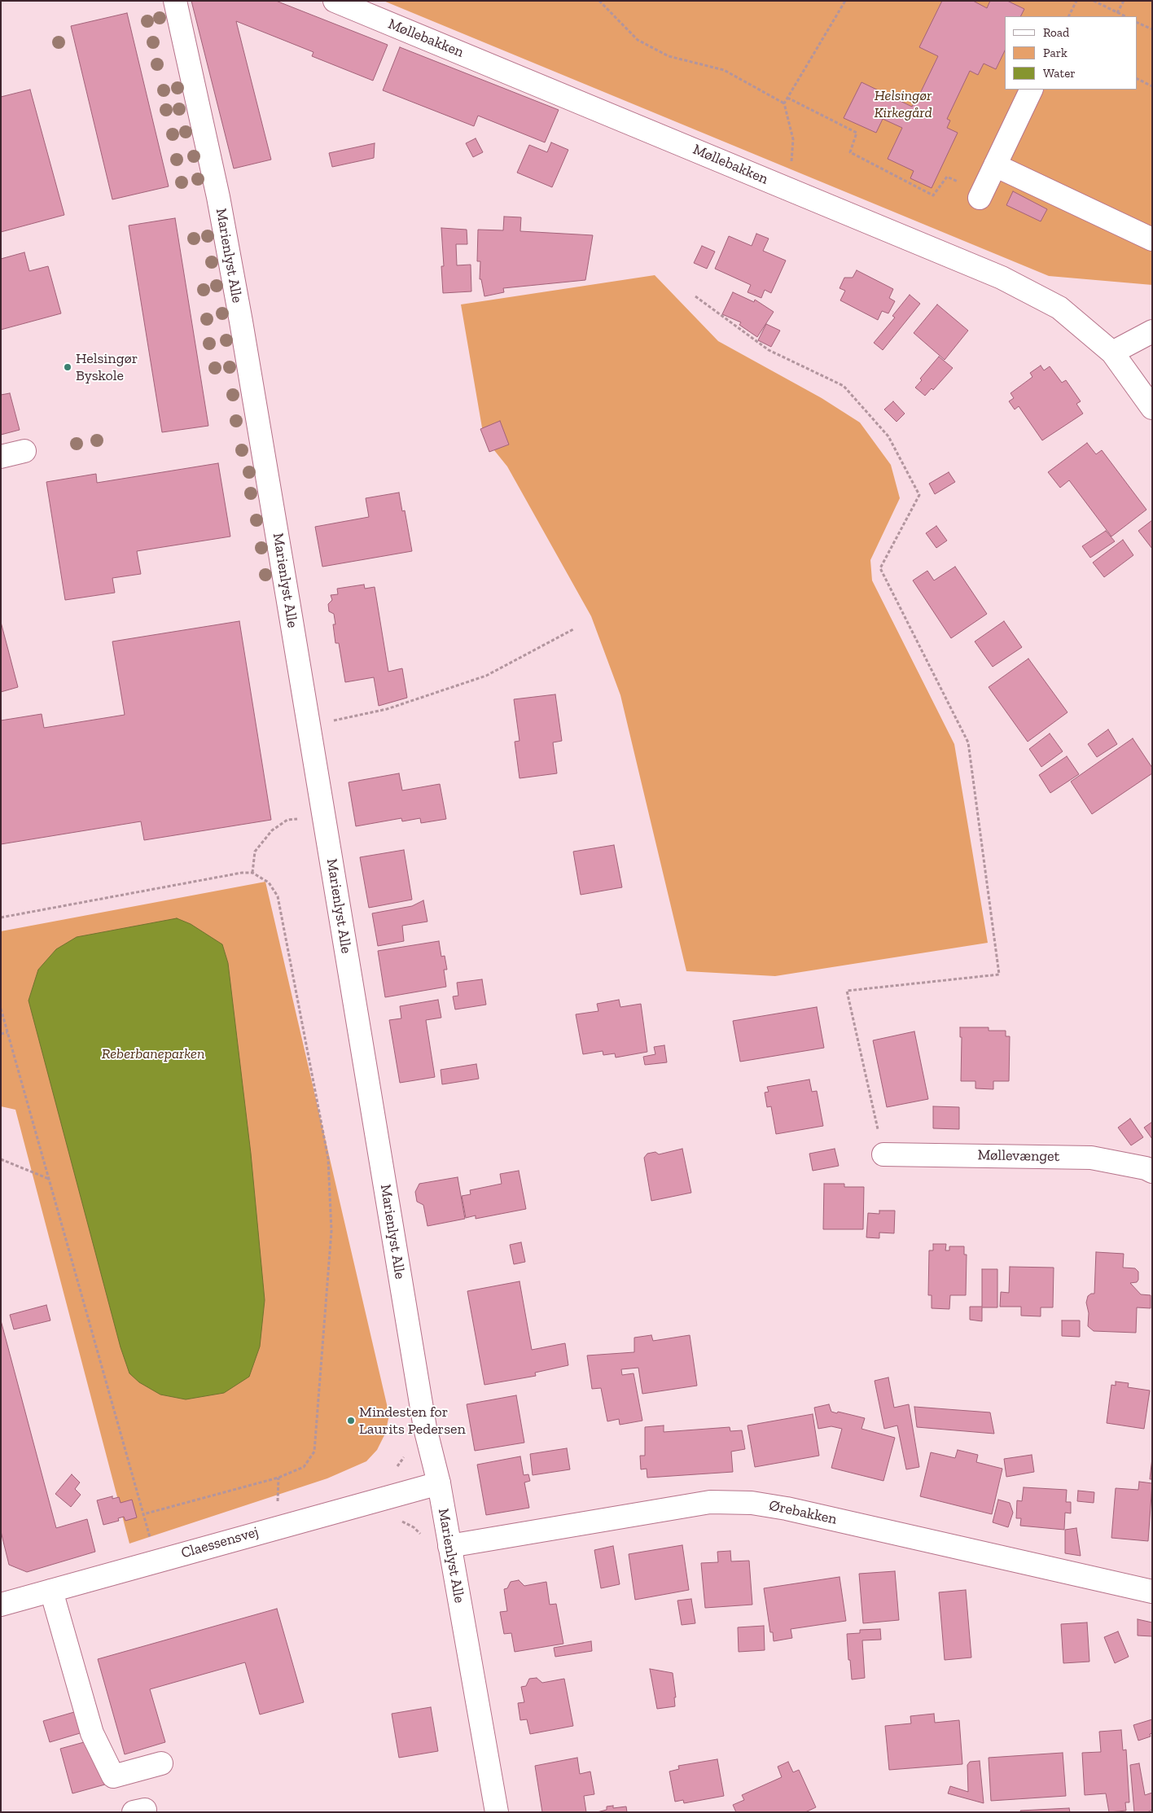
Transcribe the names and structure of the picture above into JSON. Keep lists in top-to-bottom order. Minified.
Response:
{"streets":{"street":["Møllebakken","Marienlyst Alle","Møllevænget","Ørebakken","Claessensvej"]},"crossings":[["Marienlyst Alle","Ørebakken"],["Marienlyst Alle","Claessensvej"]],"parks":["Helsingør Kirkegård","Reberbaneparken"],"places":["Helsingør Byskole","Mindesten for Laurits Pedersen"],"legend":["Road","Park","Water"]}
